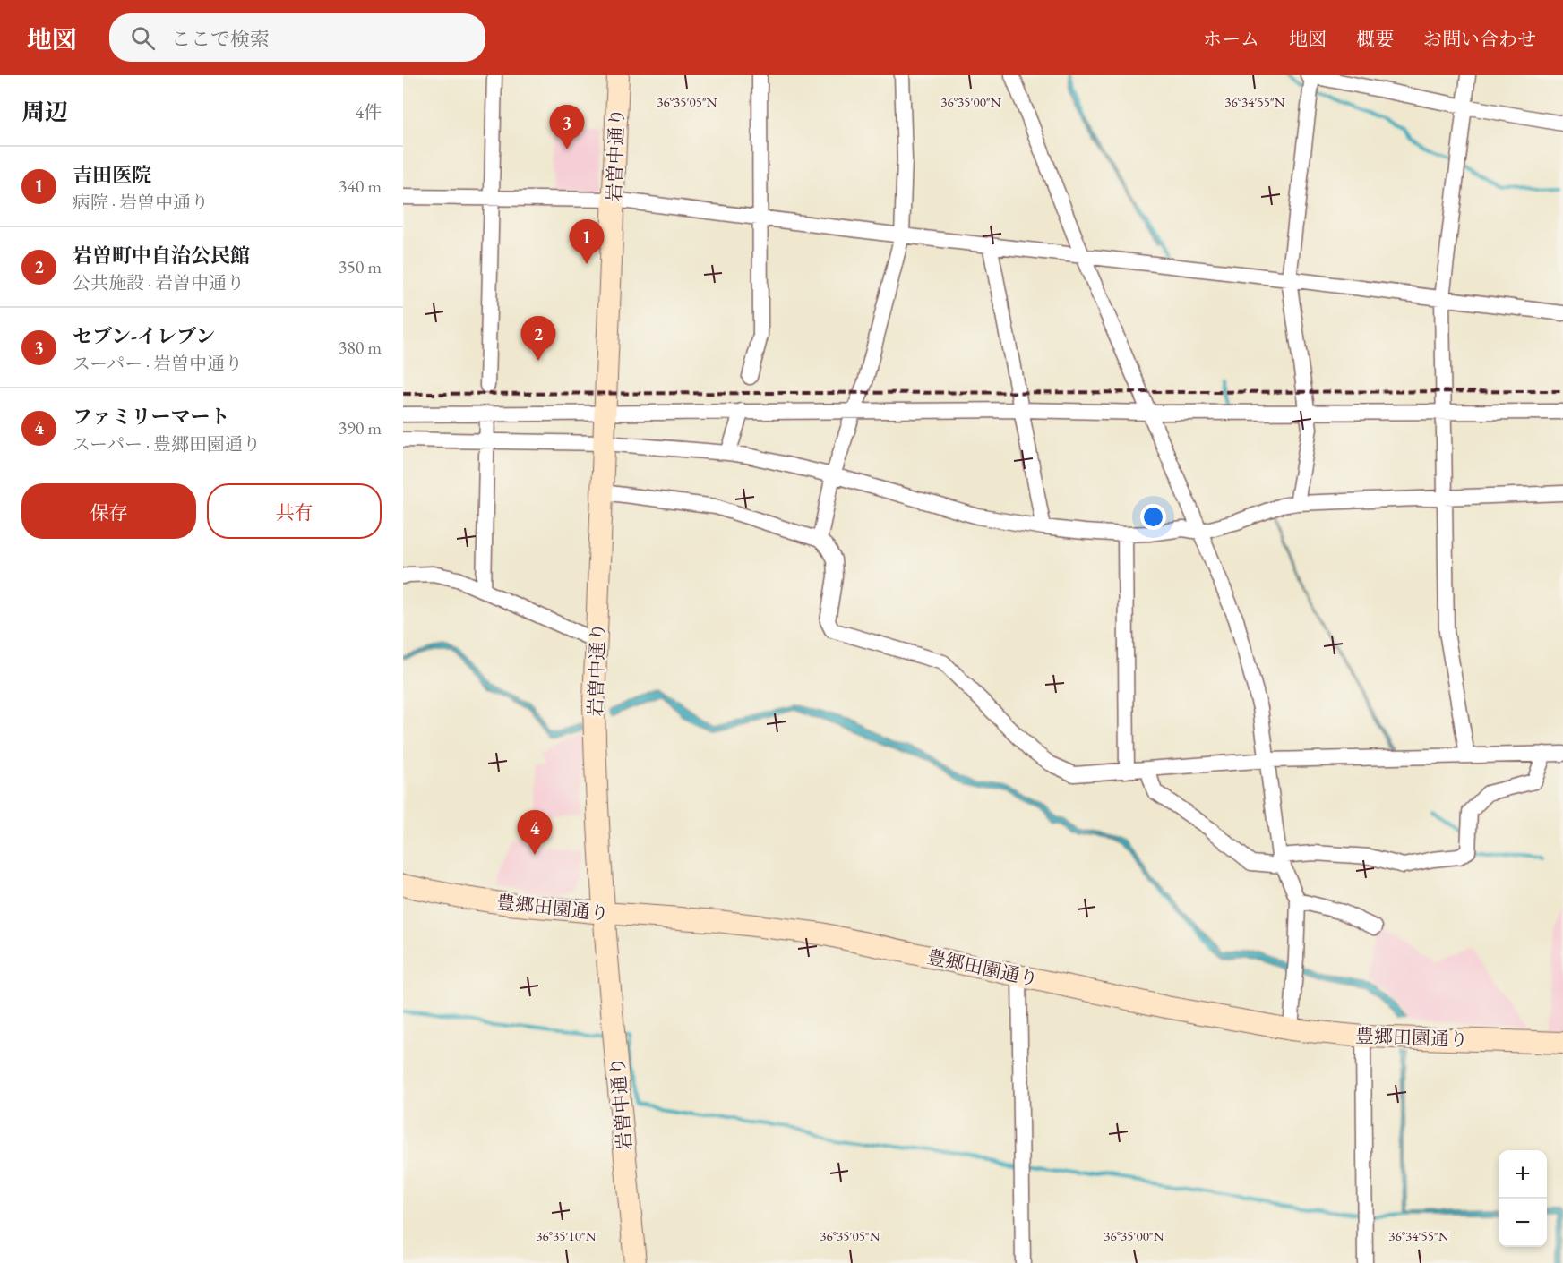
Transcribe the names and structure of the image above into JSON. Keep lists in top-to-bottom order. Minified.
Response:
{"streets":{"street":["岩曽中通り","豊郷田園通り"]},"crossings":[["岩曽中通り","豊郷田園通り"]],"page":{"header":"地図","search":"ここで検索","nav":["ホーム","地図","概要","お問い合わせ"],"heading":["周辺","4件"],"pins":["3","1","2","4"],"list":[{"mark":"1","name":"吉田医院","note":"病院 · 岩曽中通り","value":"340 m"},{"mark":"2","name":"岩曽町中自治公民館","note":"公共施設 · 岩曽中通り","value":"350 m"},{"mark":"3","name":"セブン-イレブン","note":"スーパー · 岩曽中通り","value":"380 m"},{"mark":"4","name":"ファミリーマート","note":"スーパー · 豊郷田園通り","value":"390 m"}],"buttons":["保存","共有"],"map_buttons":["+","−"]},"coordinates":["36°35'05\"N","36°35'00\"N","36°34'55\"N","36°35'10\"N"]}
